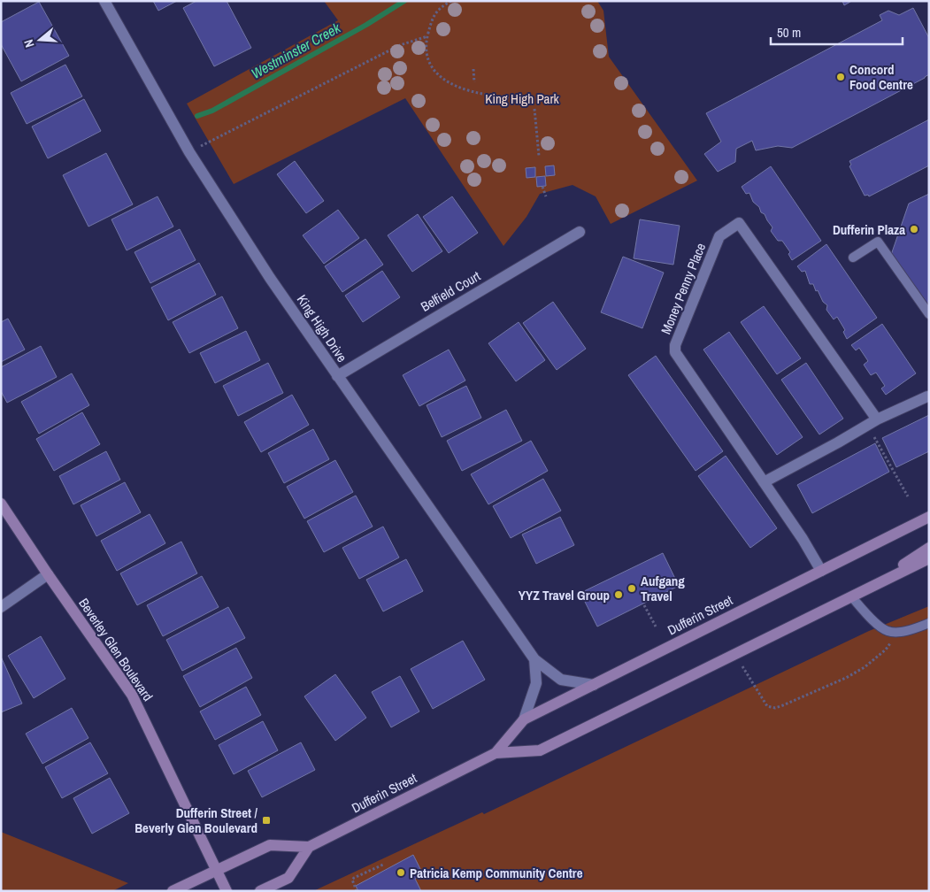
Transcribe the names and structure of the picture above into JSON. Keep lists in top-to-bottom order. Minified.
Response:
{"streets":{"main road":["Dufferin Street","Beverley Glen Boulevard"],"street":["Money Penny Place","Belfield Court","King High Drive"]},"crossings":[["Money Penny Place","Dufferin Street"],["Belfield Court","King High Drive"],["King High Drive","Dufferin Street"],["Dufferin Street","Beverley Glen Boulevard"]],"water":["Westminster Creek"],"parks":["King High Park"],"places":{"other":["Concord Food Centre","Dufferin Plaza","Aufgang Travel","YYZ Travel Group","Patricia Kemp Community Centre"],"transit":["Dufferin Street / Beverly Glen Boulevard"]},"scale_bar":"50 m","north":"left"}
